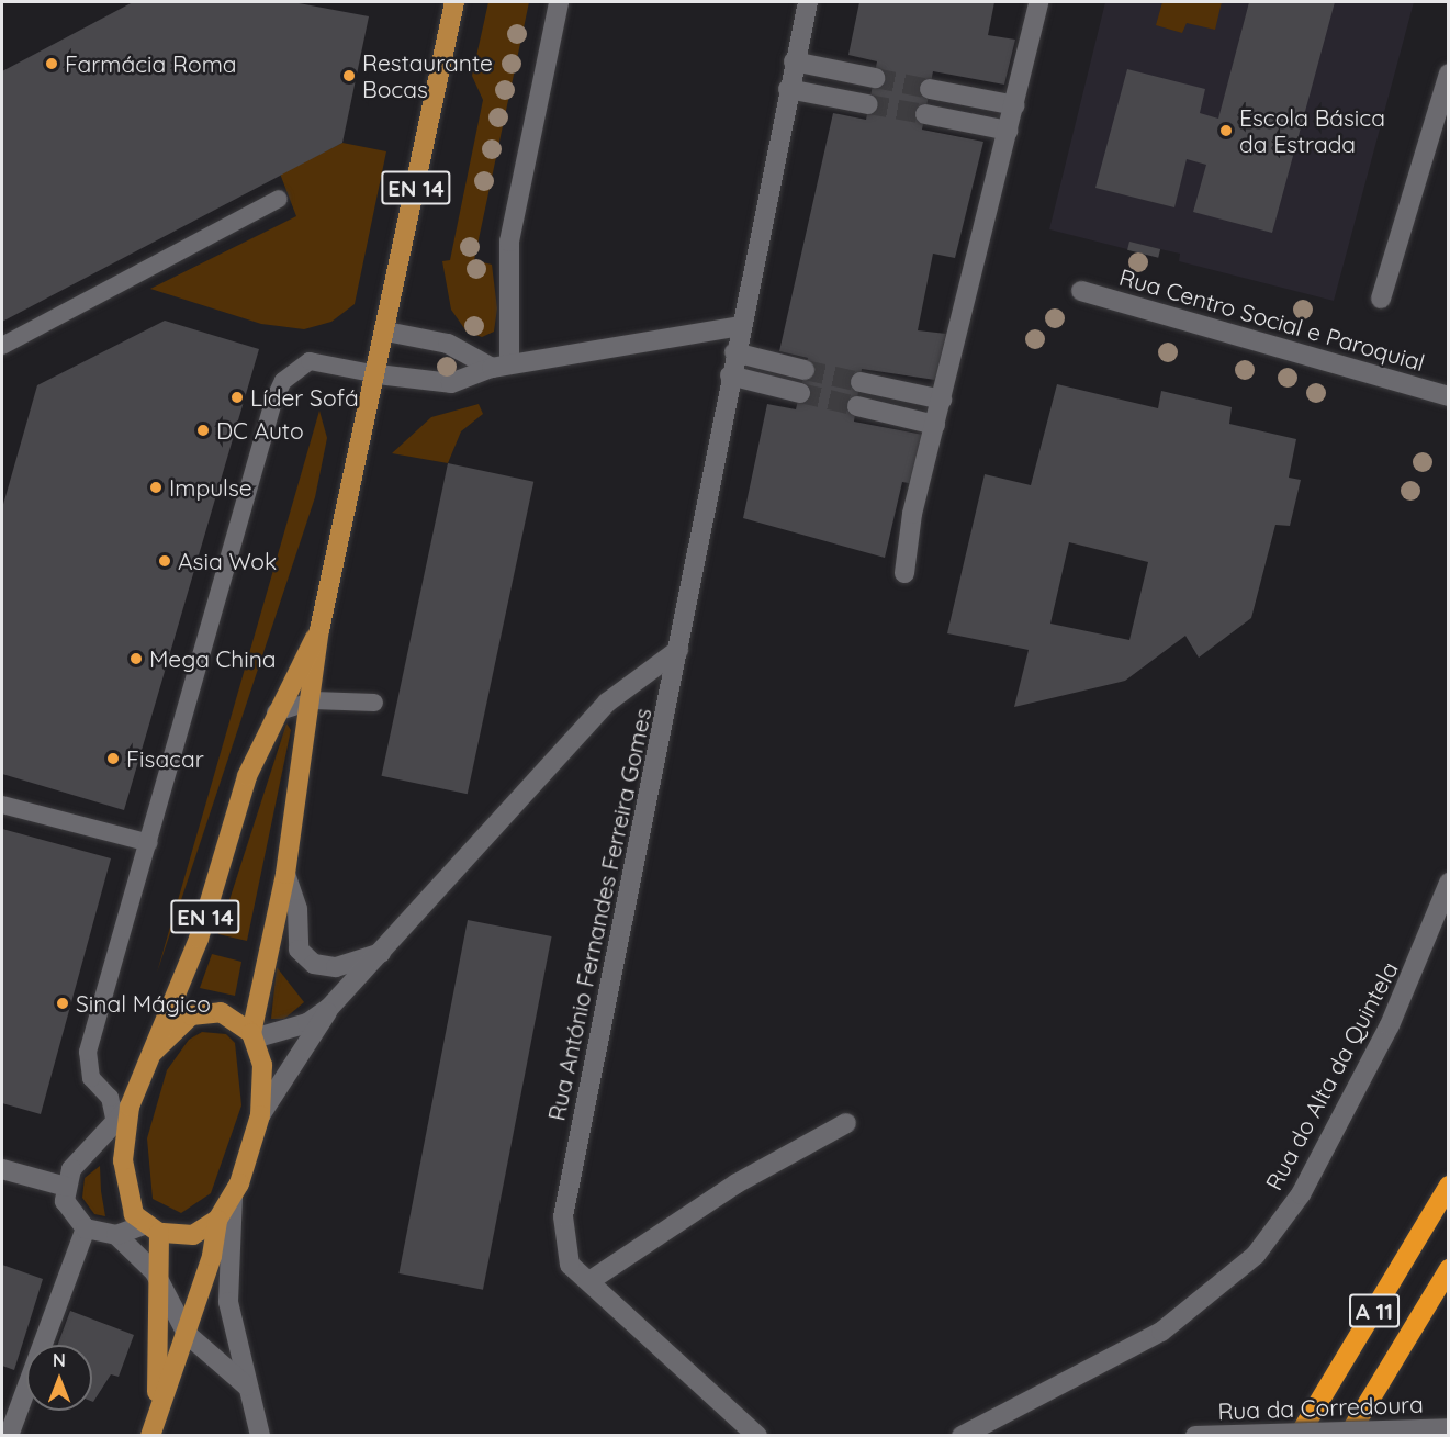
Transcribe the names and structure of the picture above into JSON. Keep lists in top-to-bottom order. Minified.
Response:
{"streets":{"highway":["A 11"],"main road":["EN 14"],"street":["Rua Centro Social e Paroquial","Rua António Fernandes Ferreira Gomes","Rua do Alta da Quintela","Rua da Corredoura"]},"places":["Farmácia Roma","Restaurante Bocas","Escola Básica da Estrada","Líder Sofá","DC Auto","Impulse","Asia Wok","Mega China","Fisacar","Sinal Mágico"],"north":"top"}
